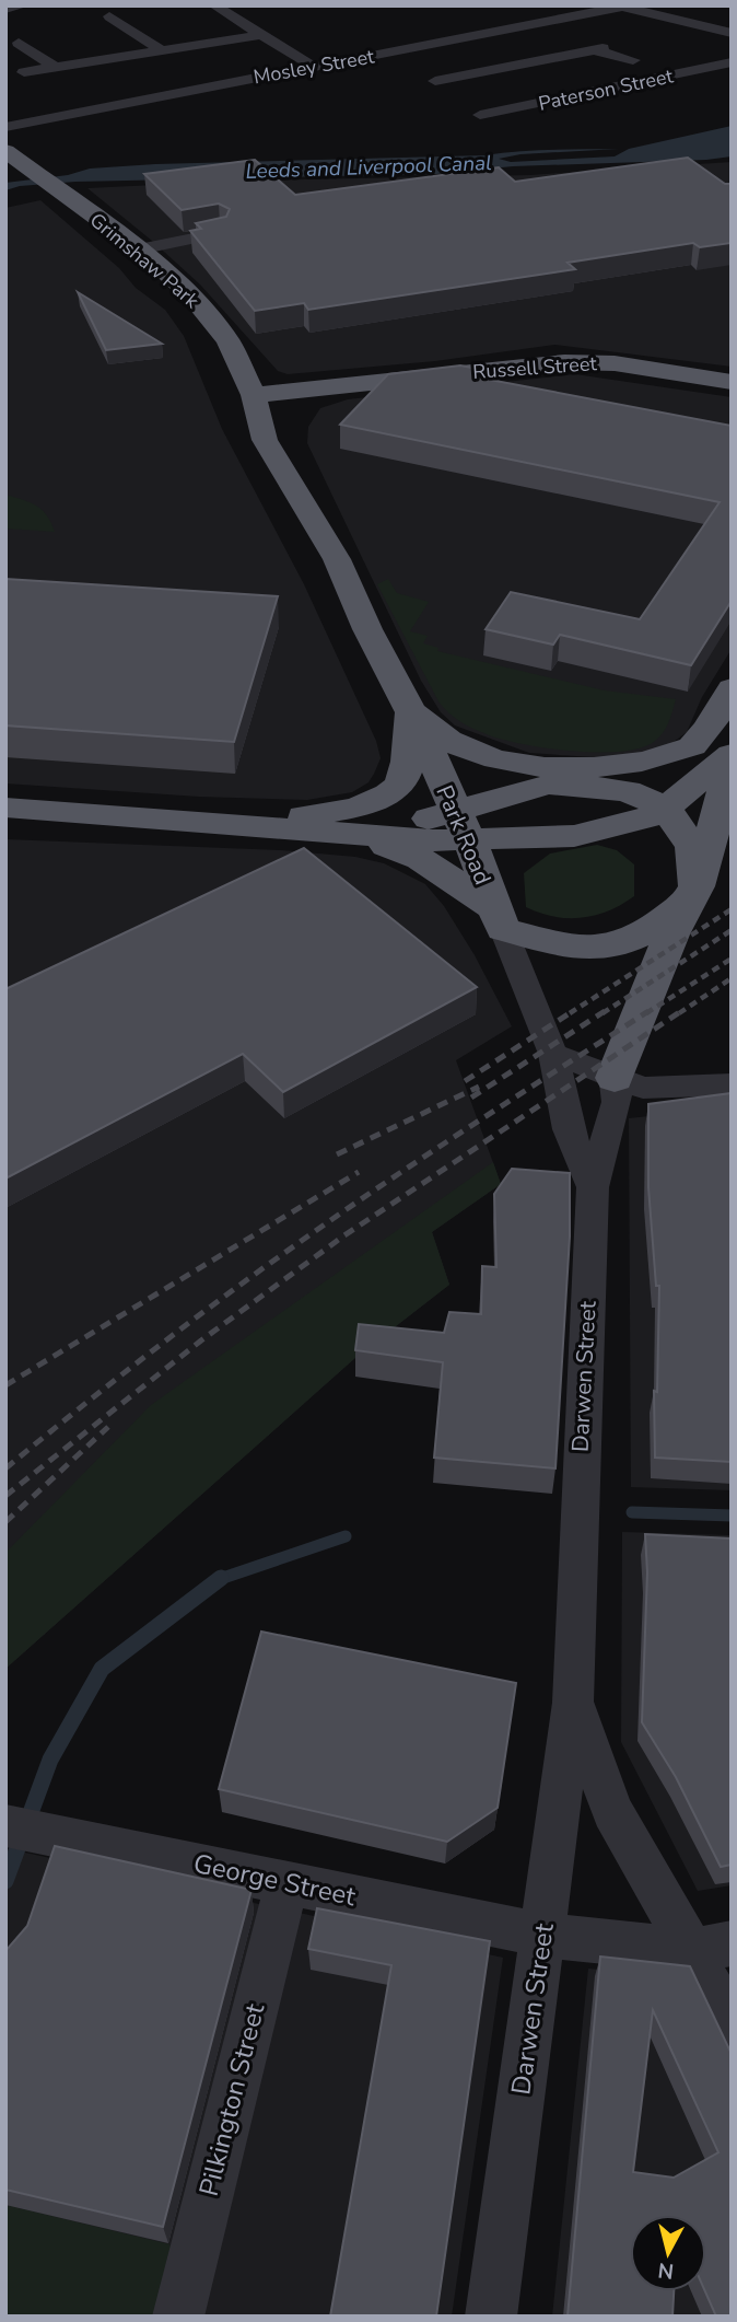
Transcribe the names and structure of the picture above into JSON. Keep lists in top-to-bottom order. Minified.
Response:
{"streets":{"highway":["Grimshaw Park","Russell Street","Park Road"],"street":["Mosley Street","Paterson Street","Darwen Street","George Street","Pilkington Street"]},"crossings":[["Grimshaw Park","Russell Street"],["Grimshaw Park","Park Road"],["Russell Street","Park Road"],["Park Road","Darwen Street"],["Darwen Street","George Street"],["George Street","Pilkington Street"]],"water":["Leeds and Liverpool Canal"],"north":"bottom"}
